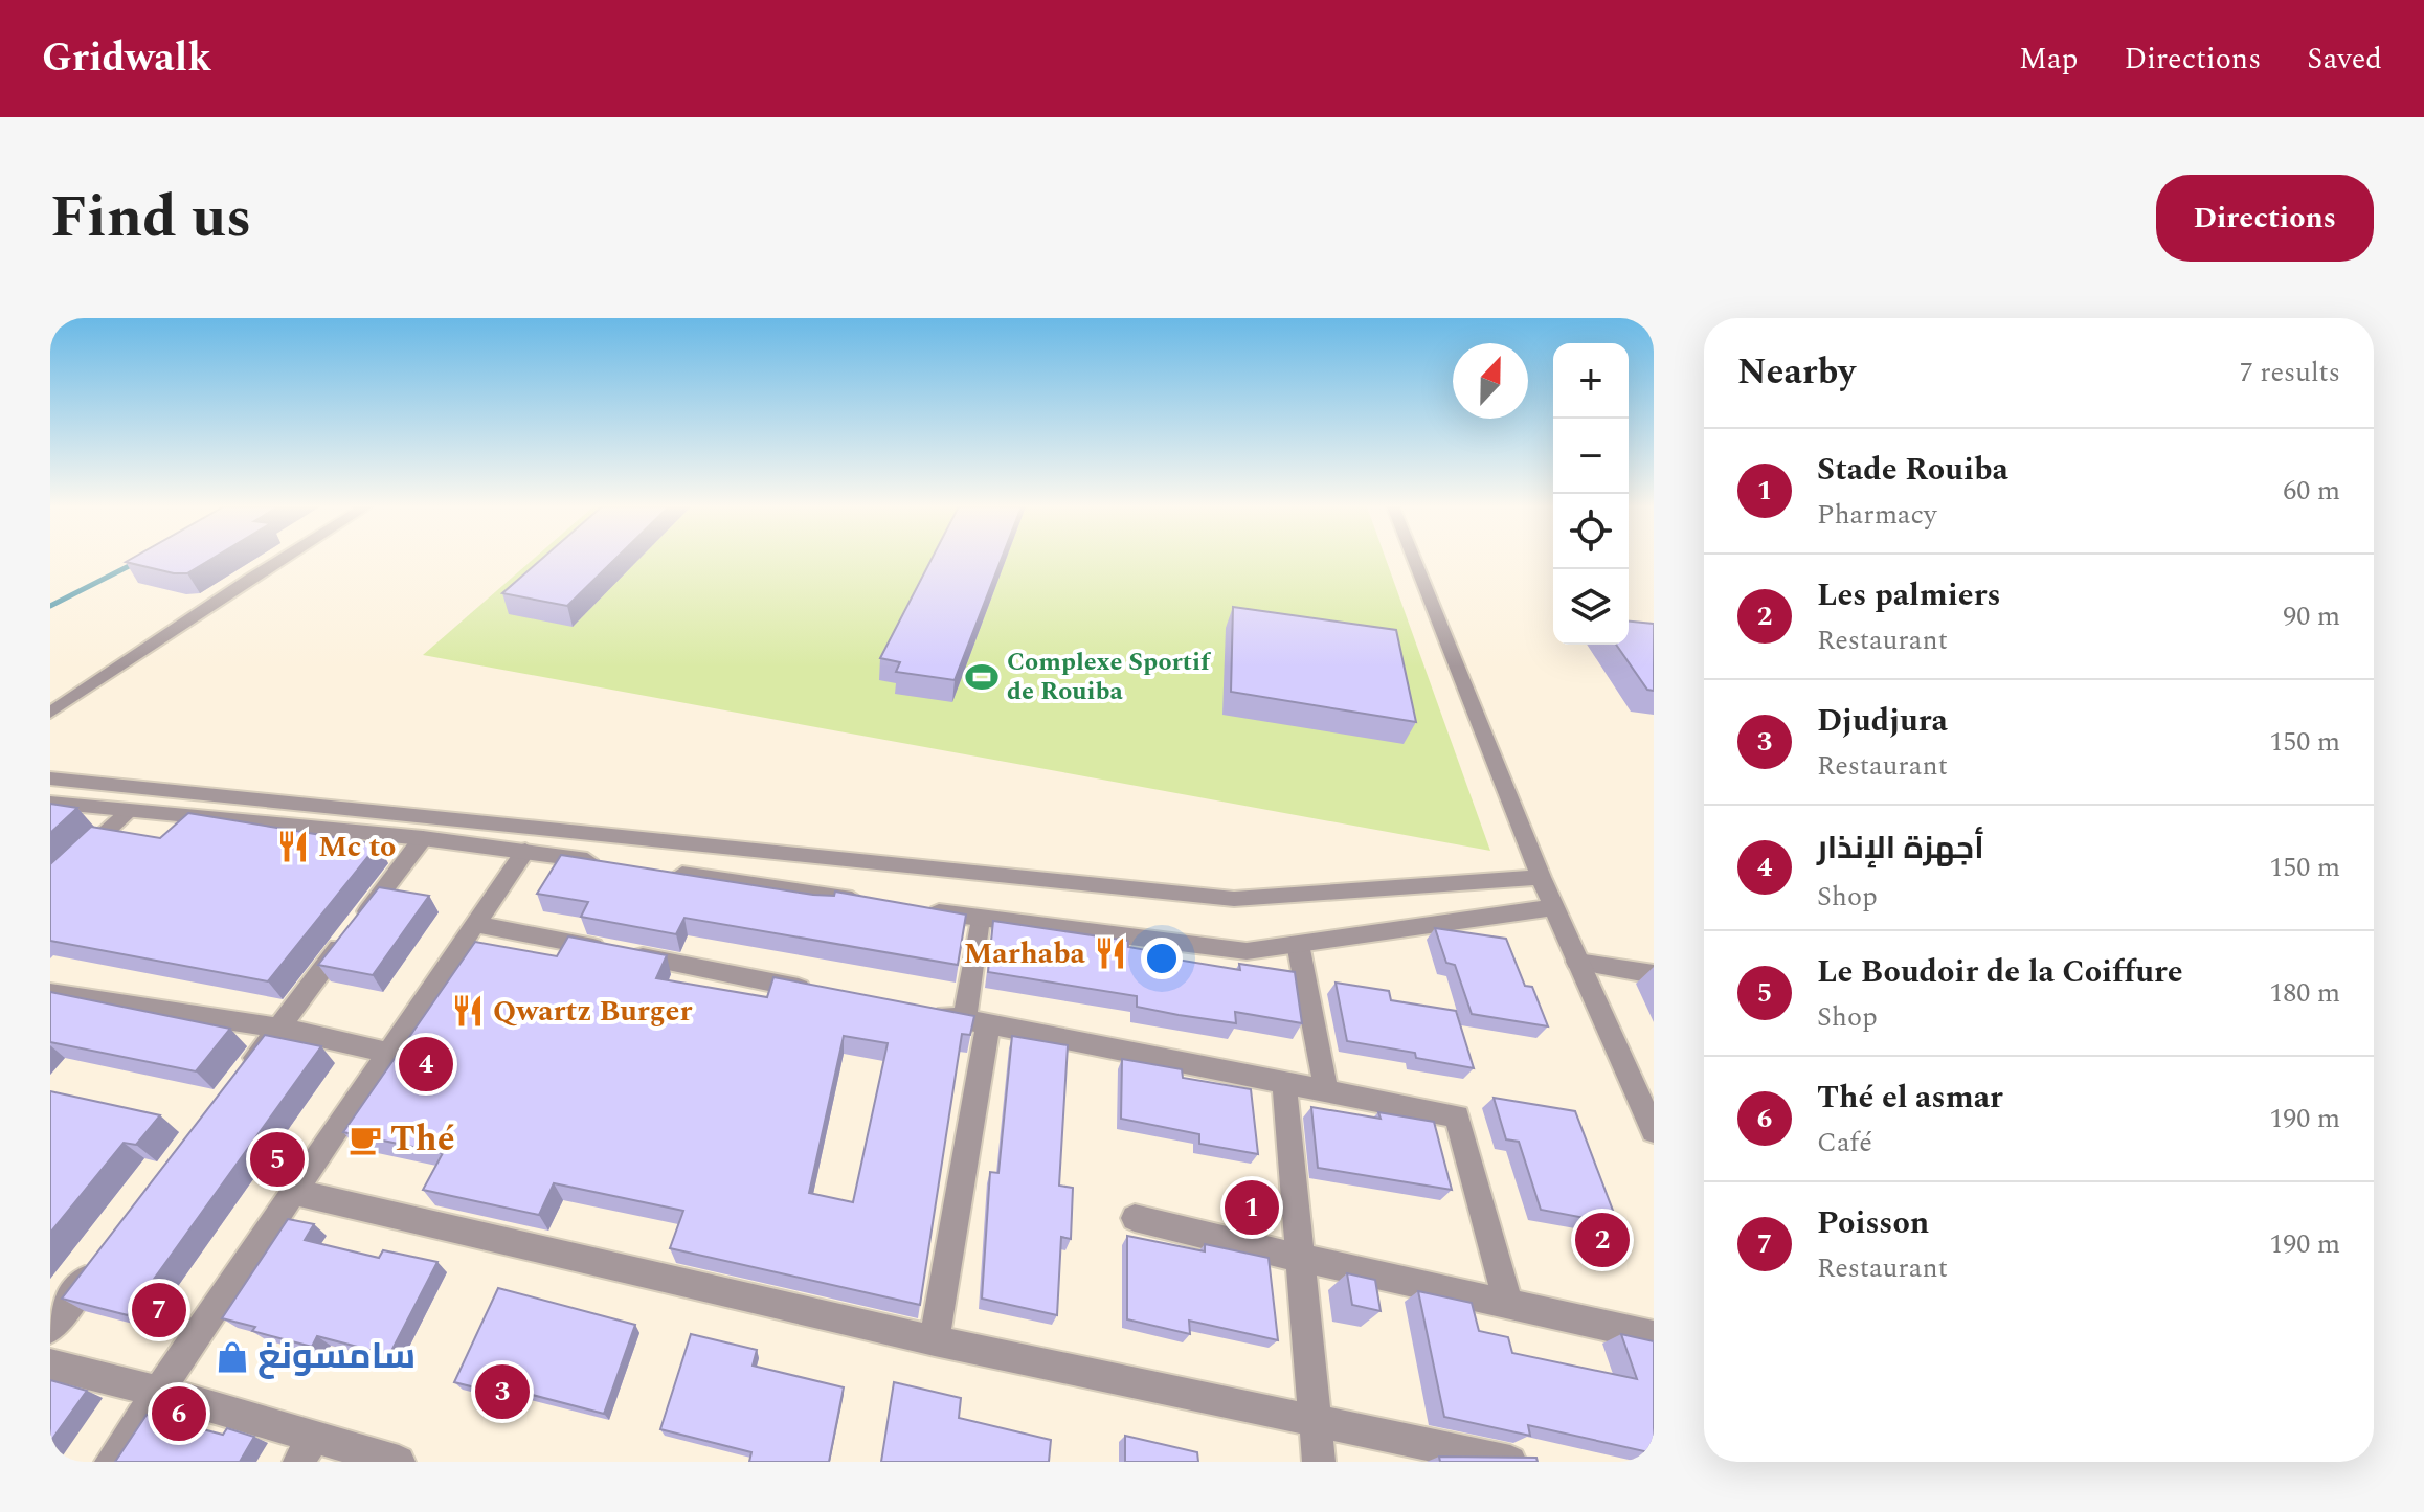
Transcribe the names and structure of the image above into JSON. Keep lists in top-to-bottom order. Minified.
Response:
{"places":{"sports":["Complexe Sportif de Rouiba"],"restaurant":["Mc to","Marhaba","Qwartz Burger"],"cafe":["Thé"],"shop":["سامسونغ"]},"north":"top","page":{"header":"Gridwalk","nav":["Map","Directions","Saved"],"title":"Find us","buttons":"Directions","heading":["Nearby","7 results"],"map_buttons":["+","−"],"list":[{"mark":"1","name":"Stade Rouiba","note":"Pharmacy","value":"60 m"},{"mark":"2","name":"Les palmiers","note":"Restaurant","value":"90 m"},{"mark":"3","name":"Djudjura","note":"Restaurant","value":"150 m"},{"mark":"4","name":"أجهزة الإنذار","note":"Shop","value":"150 m"},{"mark":"5","name":"Le Boudoir de la Coiffure","note":"Shop","value":"180 m"},{"mark":"6","name":"Thé el asmar","note":"Café","value":"190 m"},{"mark":"7","name":"Poisson","note":"Restaurant","value":"190 m"}],"pins":["4","5","1","2","7","3","6"]}}
